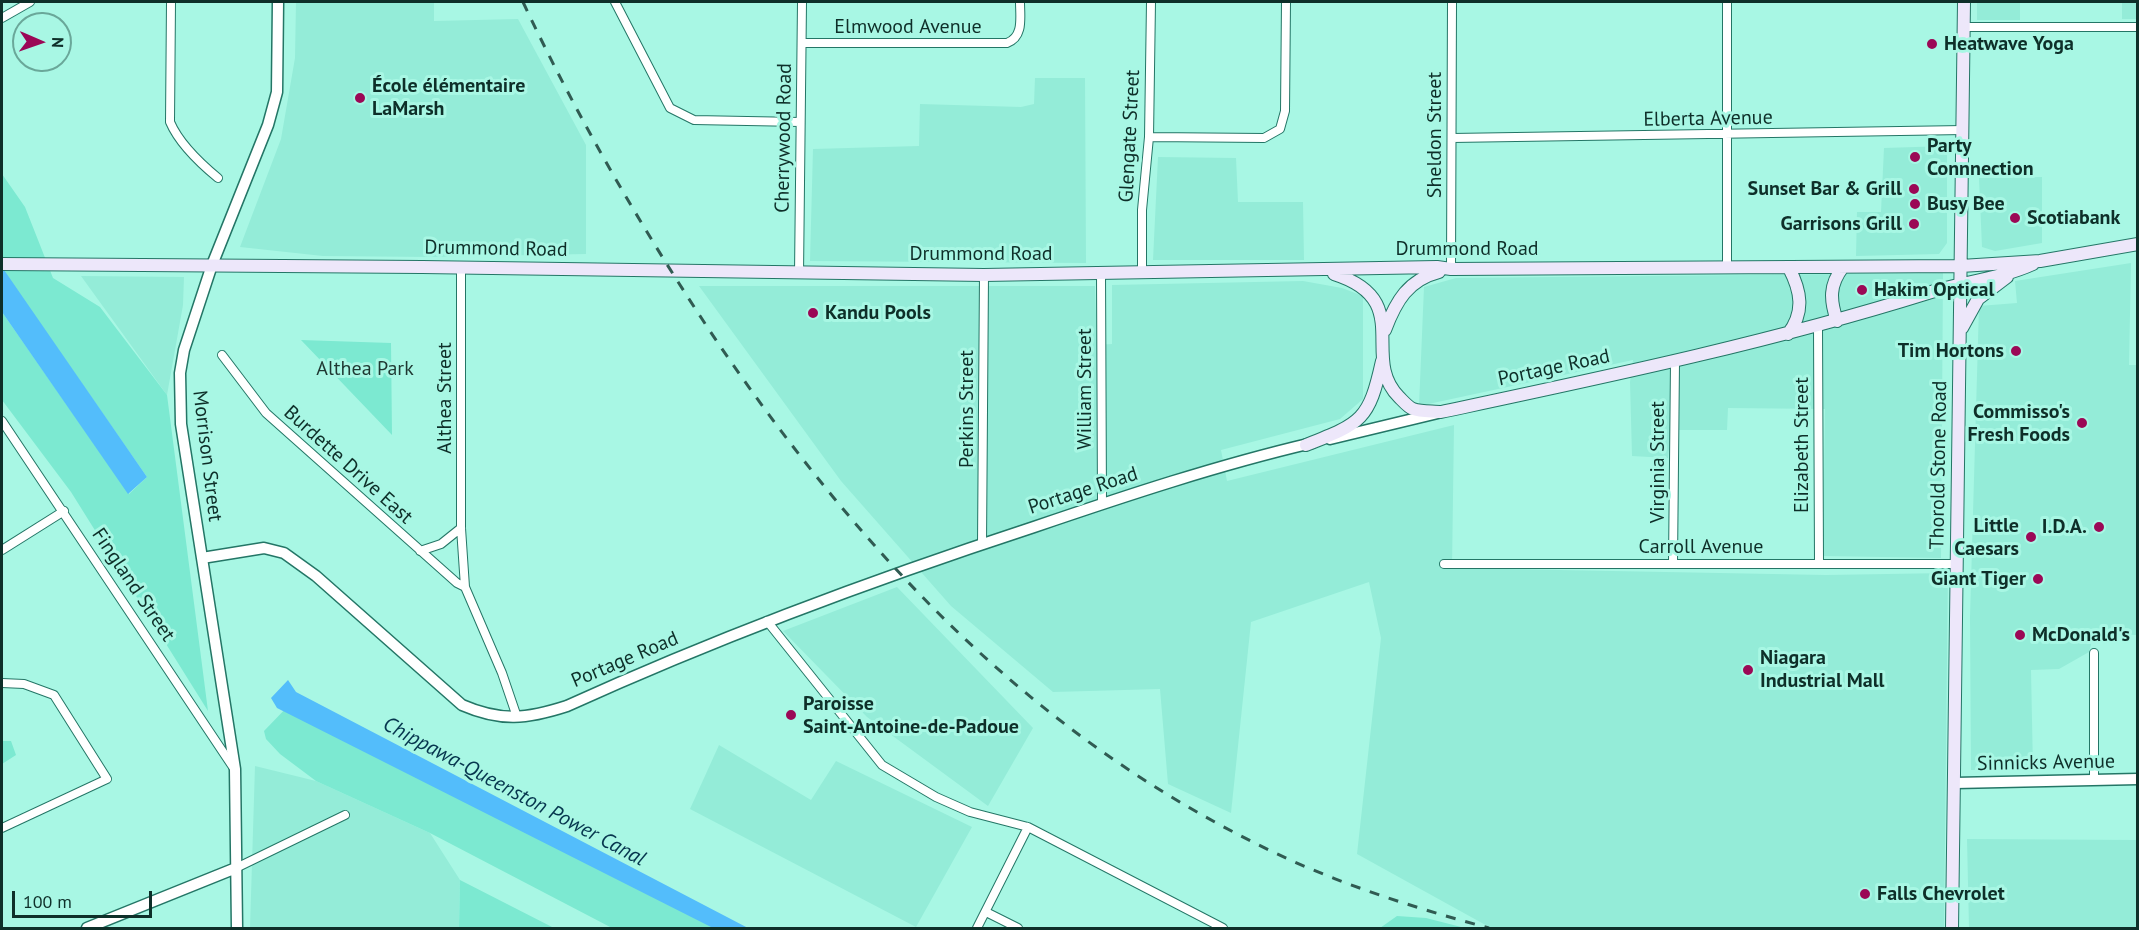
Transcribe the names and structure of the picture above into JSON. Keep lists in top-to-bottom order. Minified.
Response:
{"streets":{"main road":["Drummond Road","Portage Road","Thorold Stone Road"],"street":["Elmwood Avenue","Elberta Avenue","Sheldon Street","Glengate Street","Cherrywood Road","William Street","Althea Street","Perkins Street","Elizabeth Street","Morrison Street","Virginia Street","Burdette Drive East","Carroll Avenue","Fingland Street","Sinnicks Avenue"]},"crossings":[["Elmwood Avenue","Cherrywood Road"],["Elberta Avenue","Sheldon Street"],["Elberta Avenue","Thorold Stone Road"],["Sheldon Street","Drummond Road"],["Glengate Street","Drummond Road"],["Cherrywood Road","Drummond Road"],["Drummond Road","Portage Road"],["Drummond Road","William Street"],["Drummond Road","Althea Street"],["Drummond Road","Perkins Street"],["Drummond Road","Morrison Street"],["Drummond Road","Thorold Stone Road"],["Portage Road","William Street"],["Portage Road","Althea Street"],["Portage Road","Perkins Street"],["Portage Road","Elizabeth Street"],["Portage Road","Morrison Street"],["Portage Road","Virginia Street"],["Portage Road","Thorold Stone Road"],["Althea Street","Burdette Drive East"],["Elizabeth Street","Carroll Avenue"],["Morrison Street","Fingland Street"],["Virginia Street","Carroll Avenue"],["Thorold Stone Road","Carroll Avenue"],["Thorold Stone Road","Sinnicks Avenue"]],"water":["Chippawa-Queenston Power Canal"],"parks":["Althea Park"],"places":["Heatwave Yoga","École élémentaire LaMarsh","Party Connnection","Sunset Bar & Grill","Busy Bee","Scotiabank","Garrisons Grill","Hakim Optical","Kandu Pools","Tim Hortons","Commisso's Fresh Foods","I.D.A.","Little Caesars","Giant Tiger","McDonald's","Niagara Industrial Mall","Paroisse Saint-Antoine-de-Padoue","Falls Chevrolet"],"scale_bar":"100 m","north":"right"}
